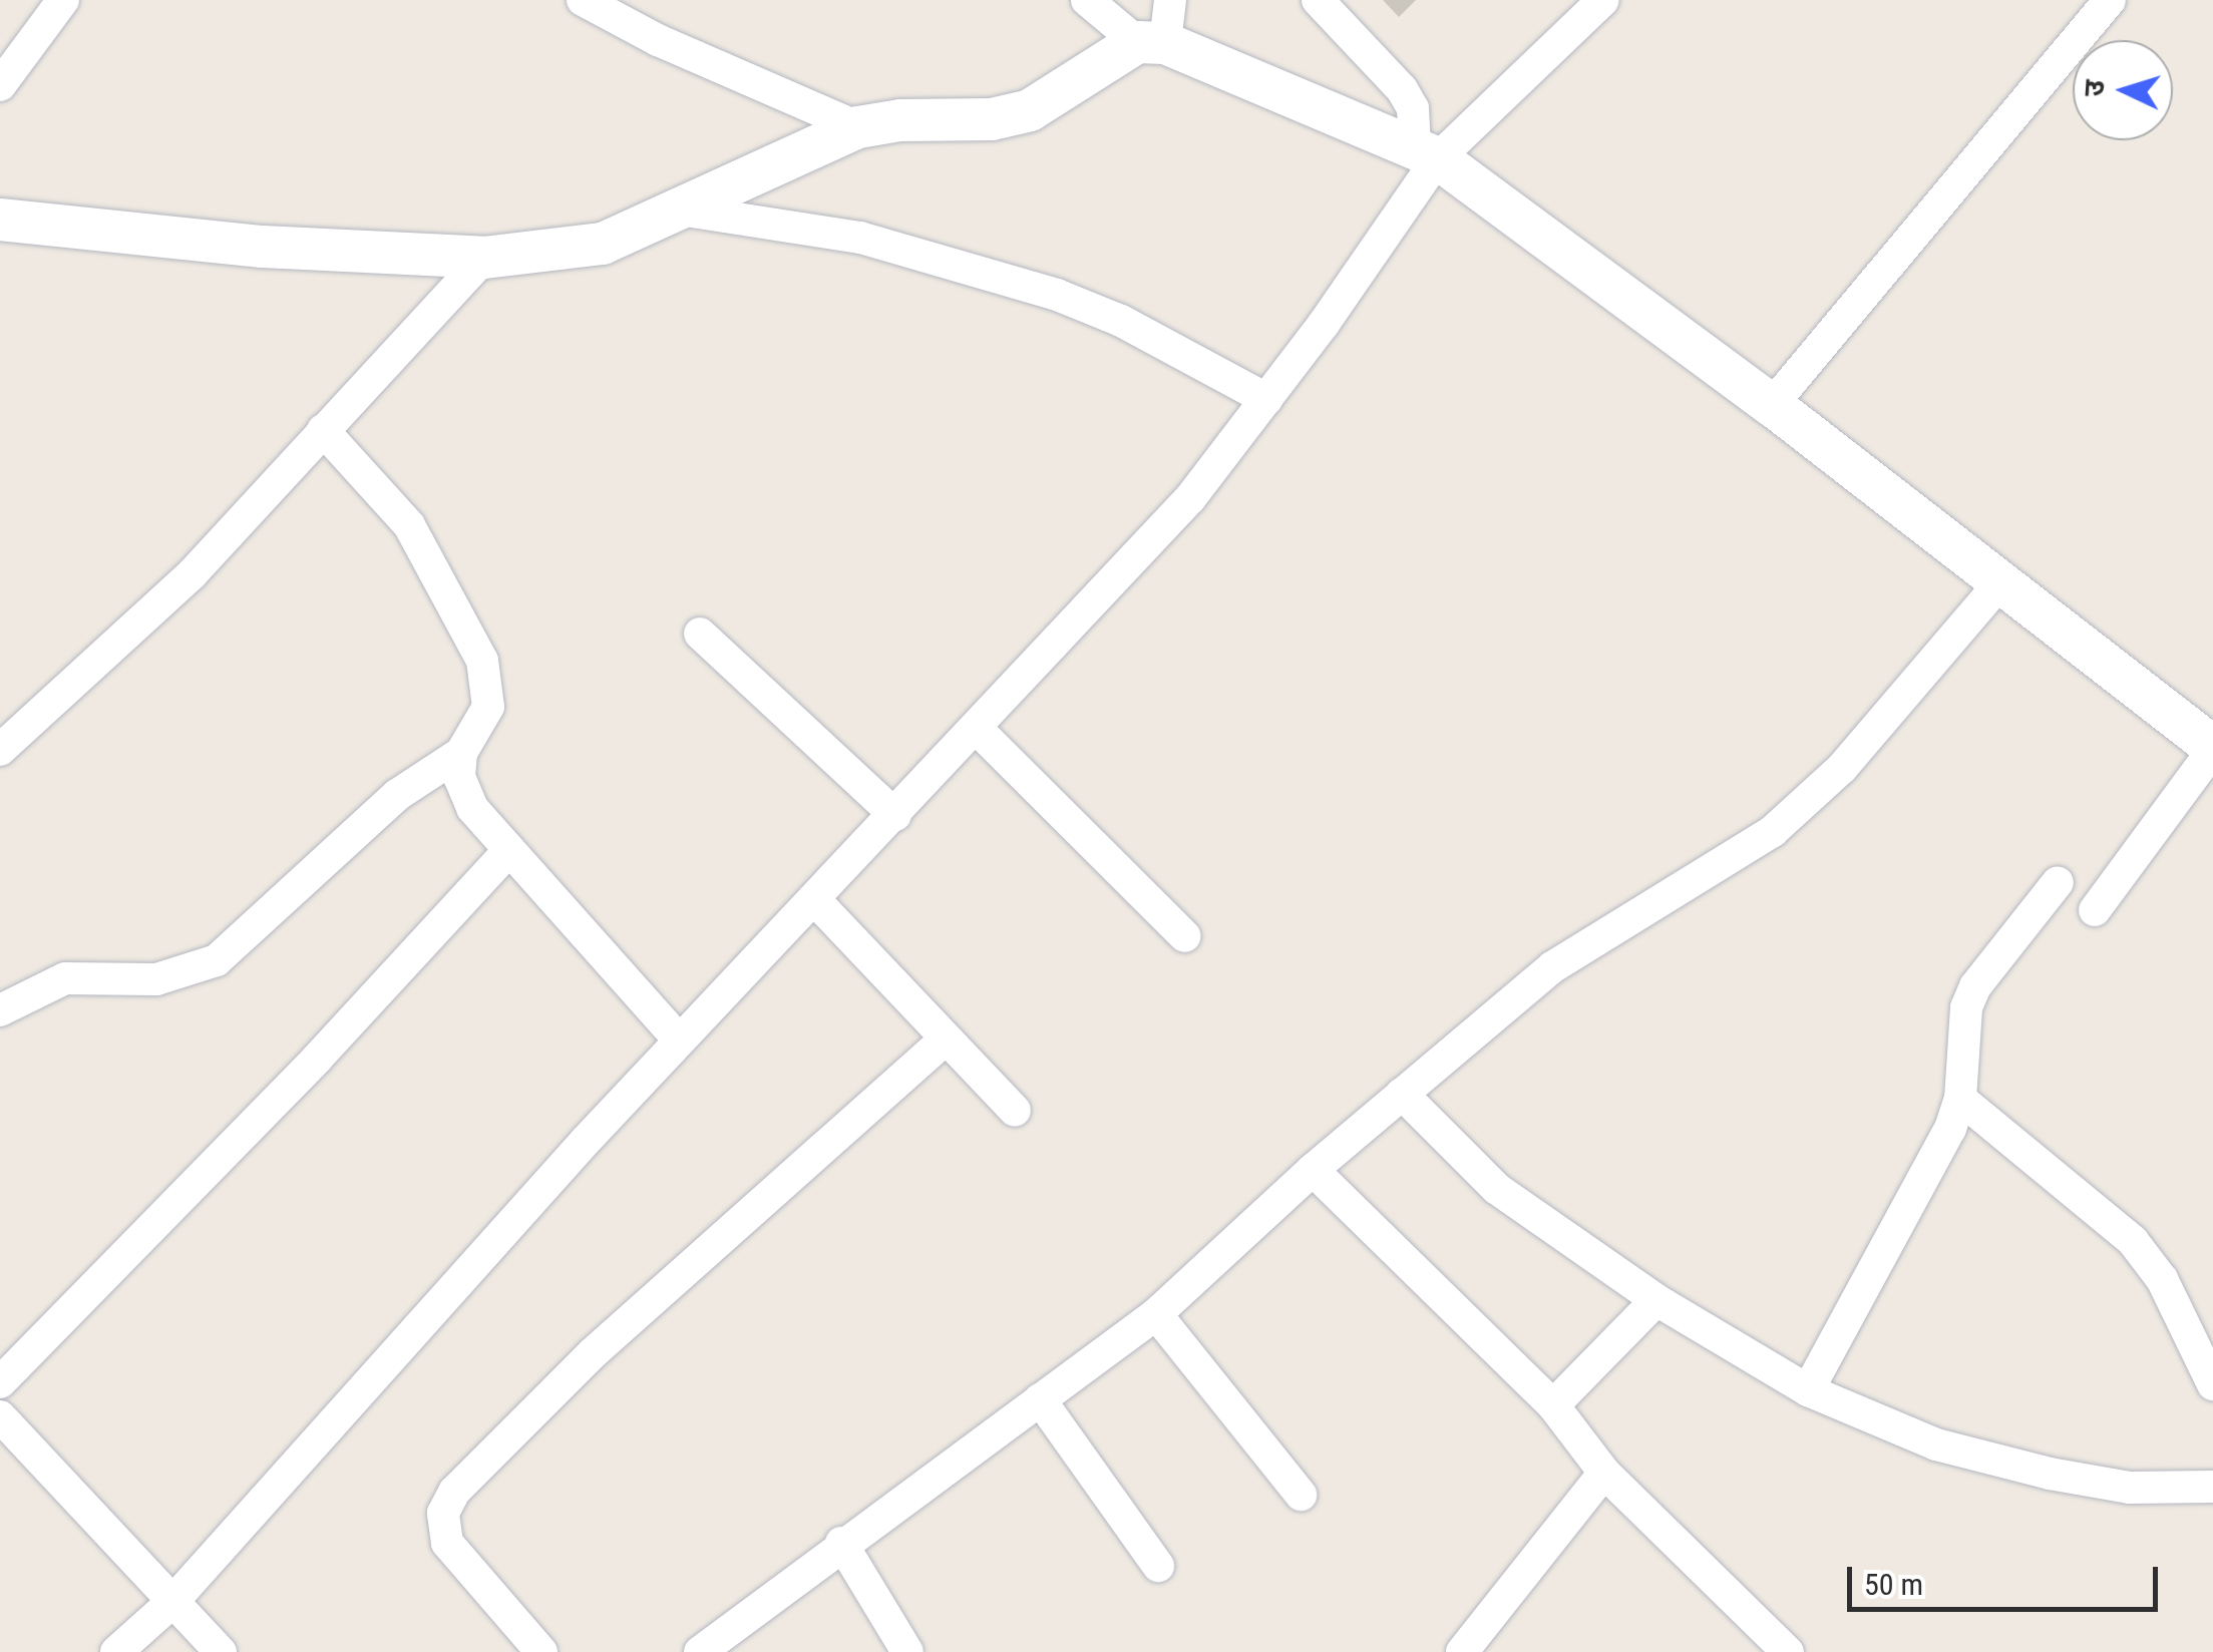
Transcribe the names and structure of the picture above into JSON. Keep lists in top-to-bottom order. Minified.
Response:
{"scale_bar":"50 m","north":"left"}
